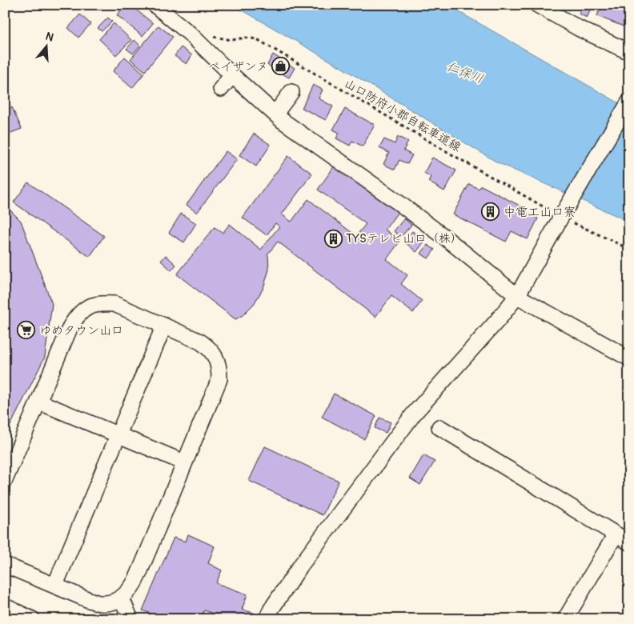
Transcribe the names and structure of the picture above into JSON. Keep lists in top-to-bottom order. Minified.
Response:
{"streets":{"path":["山口防府小郡自転車道線"]},"water":["仁保川"],"places":{"shop":["ペイザンヌ"],"building":["中電工山口寮","TYSテレビ山口（株）"],"supermarket":["ゆめタウン山口"]},"north":"top"}
